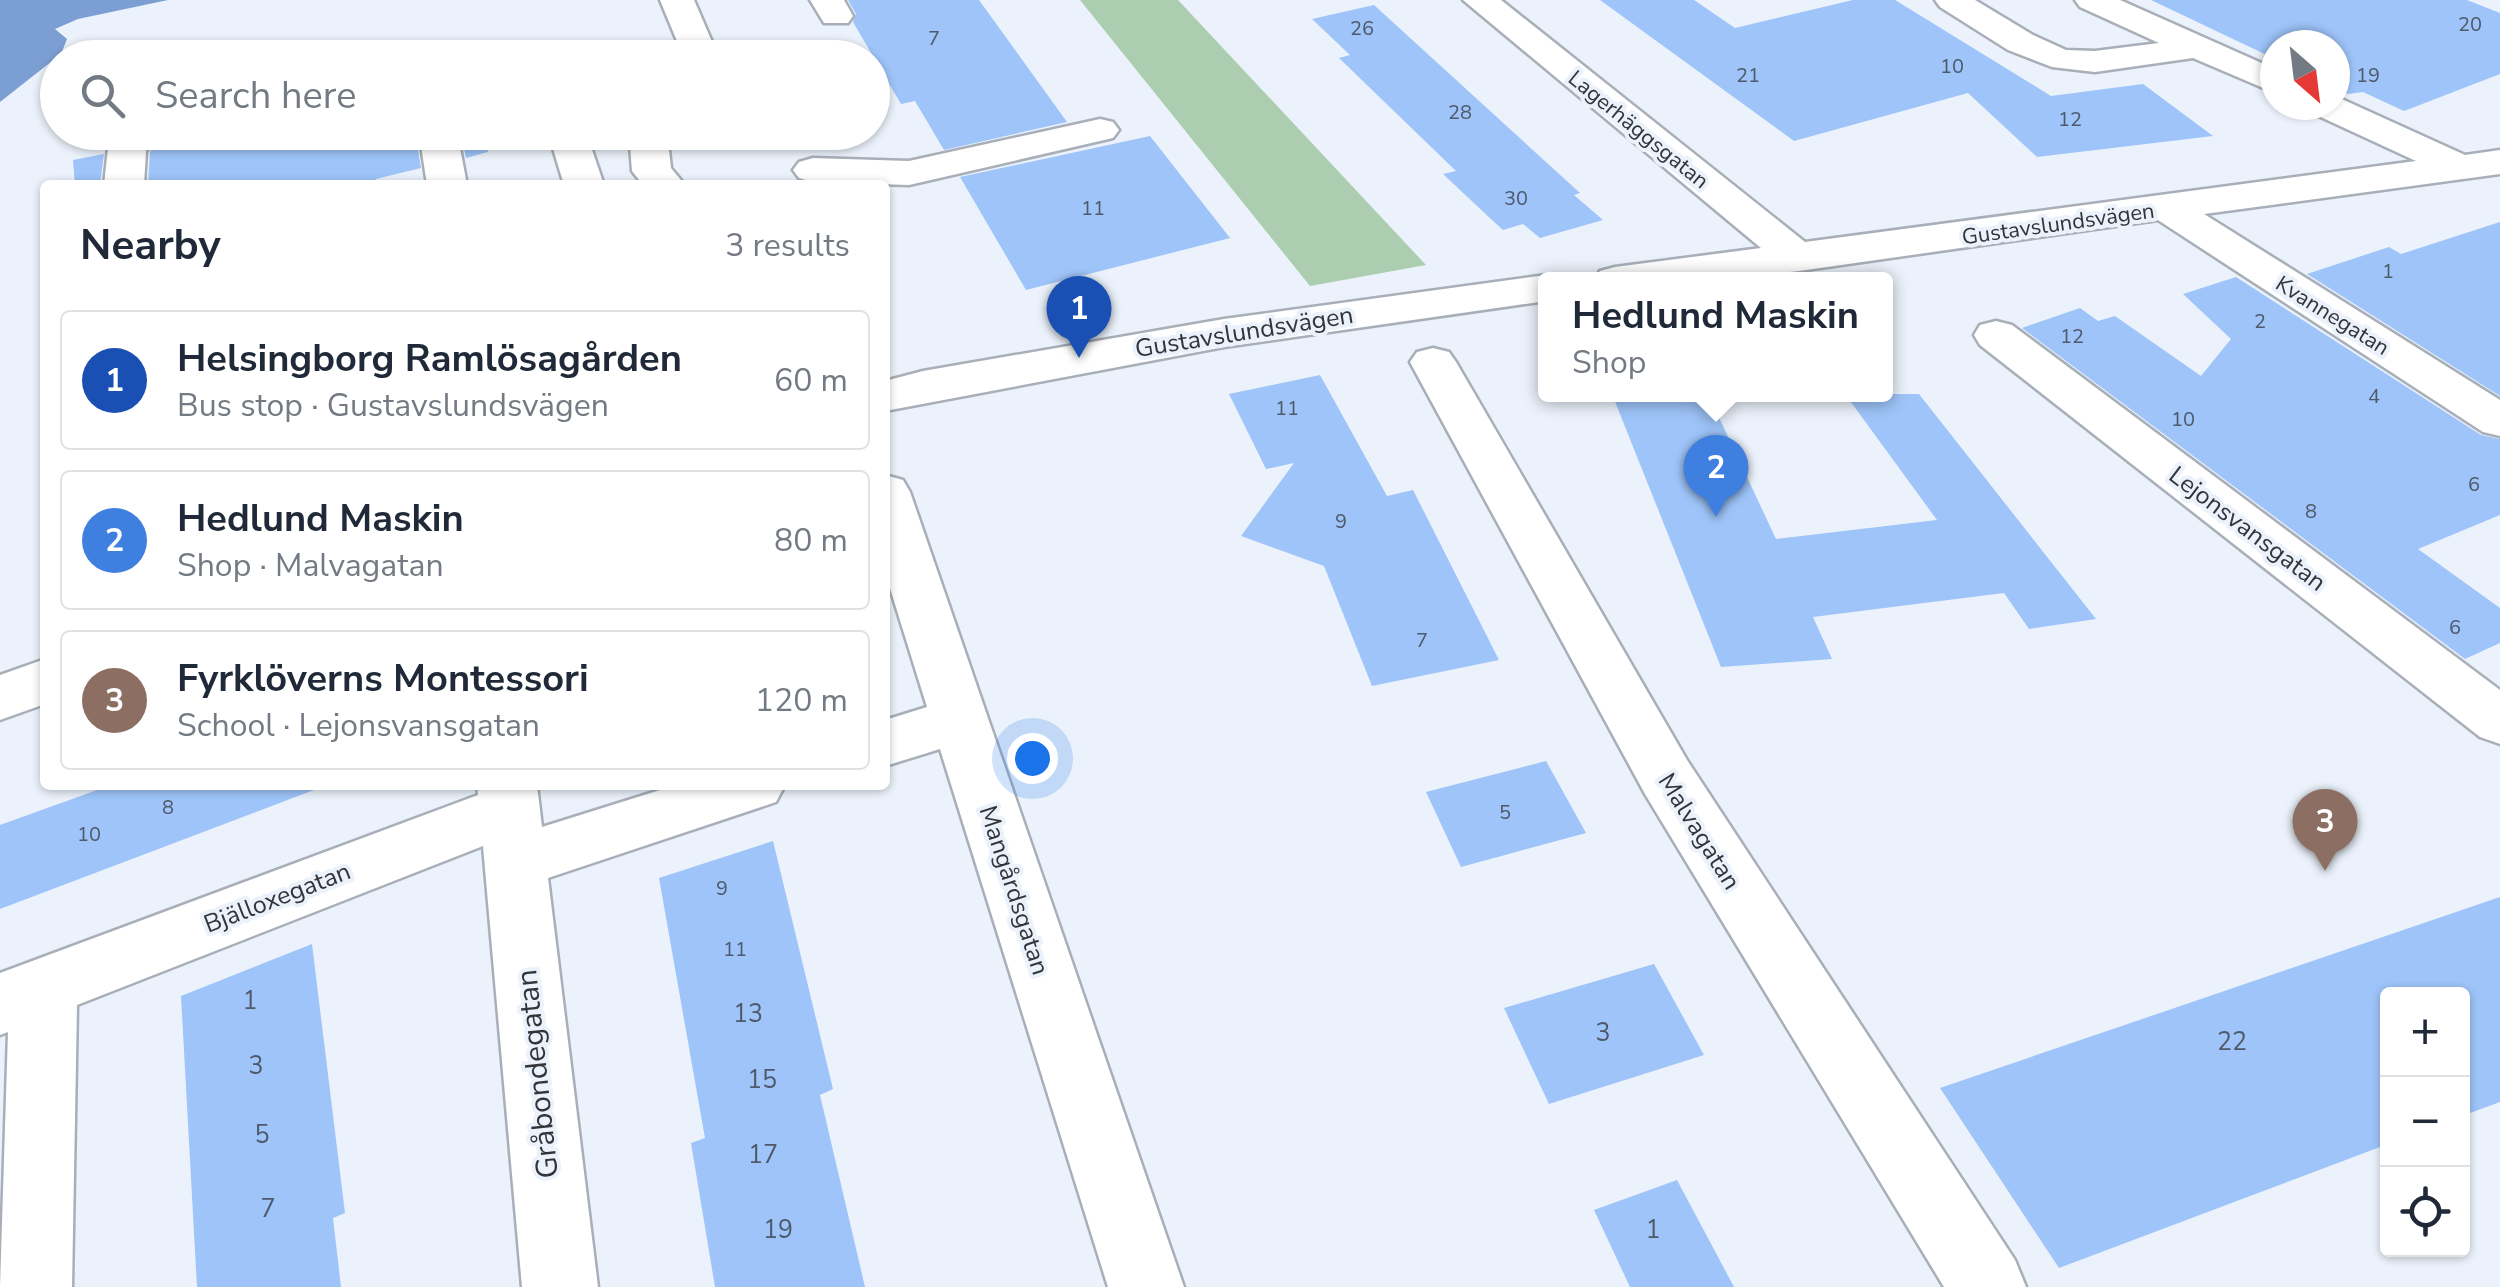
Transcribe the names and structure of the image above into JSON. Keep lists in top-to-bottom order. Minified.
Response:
{"streets":{"street":["Lagerhäggsgatan","Gustavslundsvägen","Kvannegatan","Lejonsvansgatan","Malvagatan","Mangårdsgatan","Bjälloxegatan","Gråbondegatan"]},"crossings":[["Lagerhäggsgatan","Gustavslundsvägen"],["Gustavslundsvägen","Kvannegatan"],["Bjälloxegatan","Gråbondegatan"]],"house_numbers":["20","26","7","10","21","19","28","12","30","11","1","2","12","4","11","10","6","8","9","6","7","8","5","10","9","11","1","13","3","22","3","15","5","17","7","19","1"],"north":"bottom right","page":{"search":"Search here","heading":["Nearby","3 results"],"popup":["Hedlund Maskin","Shop"],"pins":["1","2","3"],"list":[{"mark":"1","name":"Helsingborg Ramlösagården","note":"Bus stop · Gustavslundsvägen","value":"60 m"},{"mark":"2","name":"Hedlund Maskin","note":"Shop · Malvagatan","value":"80 m"},{"mark":"3","name":"Fyrklöverns Montessori","note":"School · Lejonsvansgatan","value":"120 m"}],"map_buttons":["+","−"]}}
